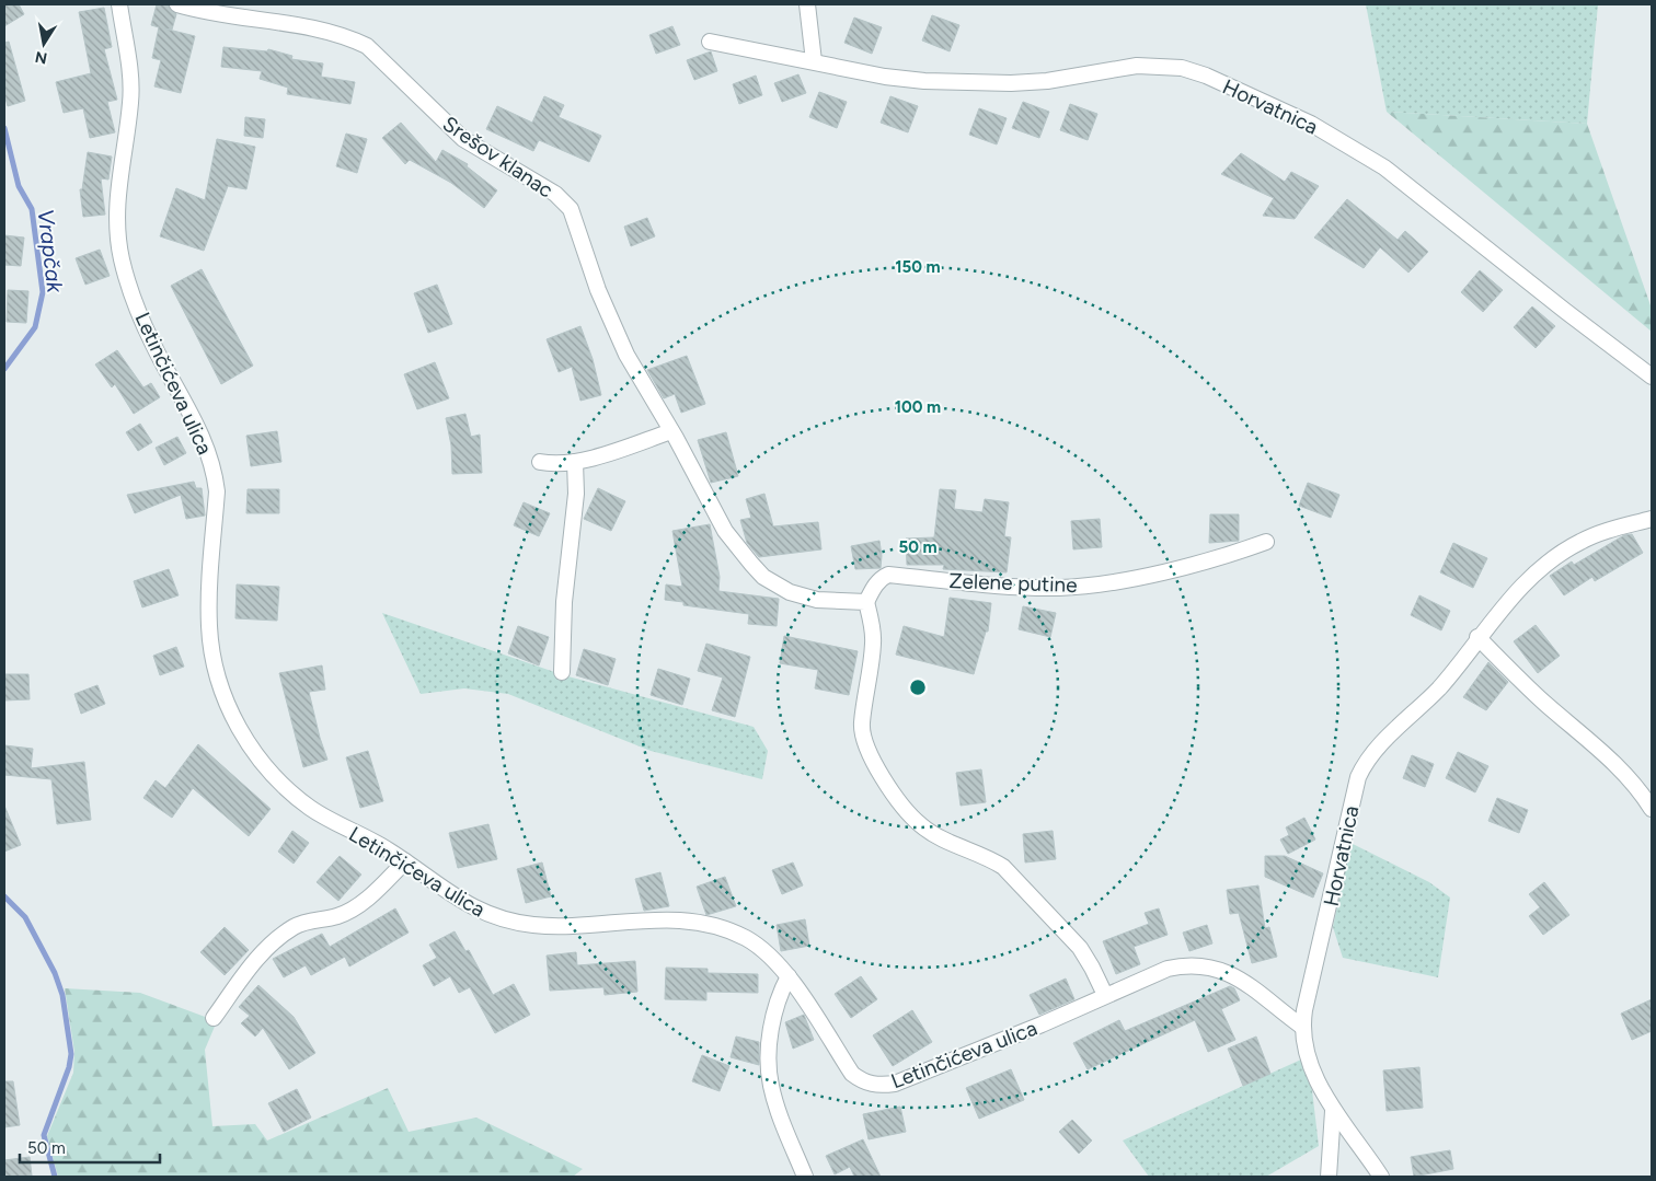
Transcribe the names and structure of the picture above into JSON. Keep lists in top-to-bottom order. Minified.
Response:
{"streets":{"street":["Horvatnica","Srešov klanac","Letinčićeva ulica","Zelene putine"]},"crossings":[["Horvatnica","Letinčićeva ulica"],["Srešov klanac","Zelene putine"]],"water":["Vrapčak"],"scale_bar":"50 m","north":"bottom","rings":["150 m","100 m","50 m"]}
